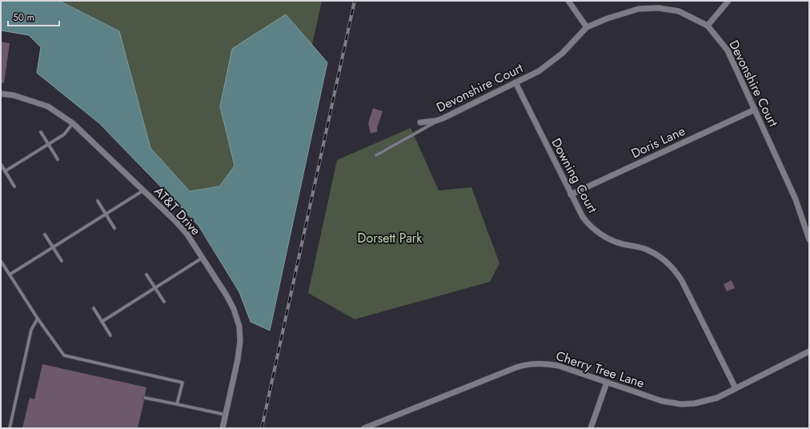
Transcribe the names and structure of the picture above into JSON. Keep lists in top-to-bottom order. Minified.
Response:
{"streets":{"street":["Devonshire Court","Doris Lane","Downing Court","AT&T Drive","Cherry Tree Lane"]},"crossings":[["Devonshire Court","Doris Lane"],["Devonshire Court","Downing Court"],["Doris Lane","Downing Court"],["Downing Court","Cherry Tree Lane"]],"parks":["Dorsett Park"],"scale_bar":"50 m"}
